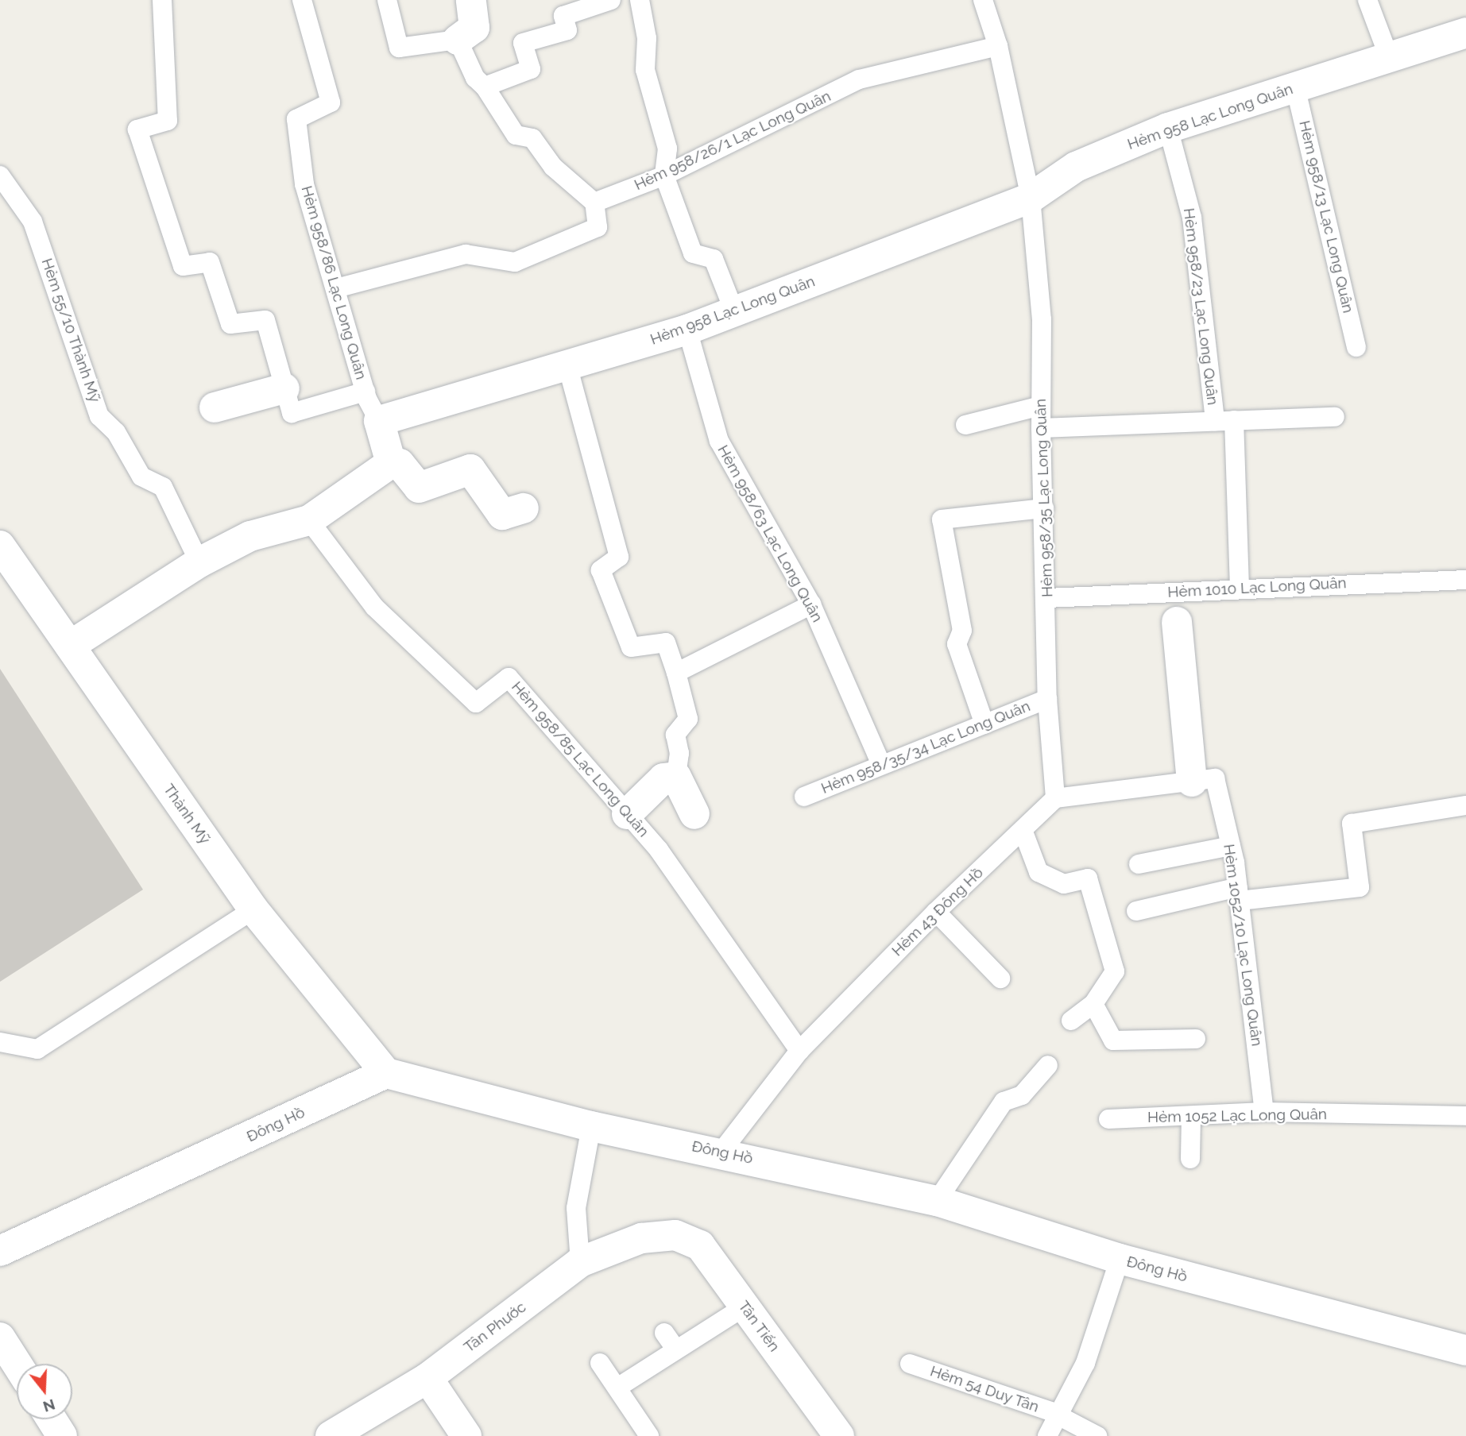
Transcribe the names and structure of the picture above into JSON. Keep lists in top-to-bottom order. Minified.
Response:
{"streets":{"street":["Hẻm 958 Lạc Long Quân","Thành Mỹ","Đông Hồ","Tân Tiến","Tân Phước"],"lane":["Hẻm 958/26/1 Lạc Long Quân","Hẻm 958/13 Lạc Long Quân","Hẻm 958/86 Lạc Long Quân","Hẻm 958/23 Lạc Long Quân","Hẻm 55/10 Thành Mỹ","Hẻm 958/35 Lạc Long Quân","Hẻm 958/63 Lạc Long Quân","Hẻm 1010 Lạc Long Quân","Hẻm 958/35/34 Lạc Long Quân","Hẻm 958/85 Lạc Long Quân","Hẻm 43 Đông Hồ","Hẻm 1052/10 Lạc Long Quân","Hẻm 1052 Lạc Long Quân","Hẻm 54 Duy Tân"]},"crossings":[["Hẻm 958 Lạc Long Quân","Hẻm 958/13 Lạc Long Quân"],["Hẻm 958 Lạc Long Quân","Hẻm 958/86 Lạc Long Quân"],["Hẻm 958 Lạc Long Quân","Hẻm 958/23 Lạc Long Quân"],["Hẻm 958 Lạc Long Quân","Hẻm 958/35 Lạc Long Quân"],["Hẻm 958 Lạc Long Quân","Hẻm 958/63 Lạc Long Quân"],["Hẻm 958/26/1 Lạc Long Quân","Hẻm 958/35 Lạc Long Quân"],["Hẻm 958/23 Lạc Long Quân","Hẻm 1010 Lạc Long Quân"],["Hẻm 958/35 Lạc Long Quân","Hẻm 1010 Lạc Long Quân"],["Hẻm 958/35 Lạc Long Quân","Hẻm 958/35/34 Lạc Long Quân"],["Hẻm 958/35 Lạc Long Quân","Hẻm 43 Đông Hồ"],["Hẻm 958/63 Lạc Long Quân","Hẻm 958/35/34 Lạc Long Quân"],["Hẻm 958/85 Lạc Long Quân","Hẻm 43 Đông Hồ"],["Thành Mỹ","Đông Hồ"],["Hẻm 43 Đông Hồ","Đông Hồ"],["Hẻm 1052/10 Lạc Long Quân","Hẻm 1052 Lạc Long Quân"],["Tân Tiến","Tân Phước"]],"north":"bottom"}
